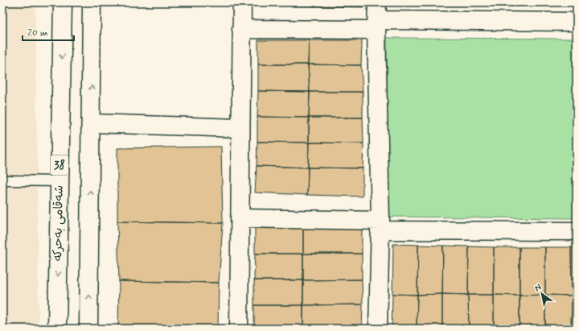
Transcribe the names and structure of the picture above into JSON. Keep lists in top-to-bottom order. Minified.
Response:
{"streets":{"street":["38","شەقامی بەحرکە"]},"scale_bar":"20 m","north":"top left"}
